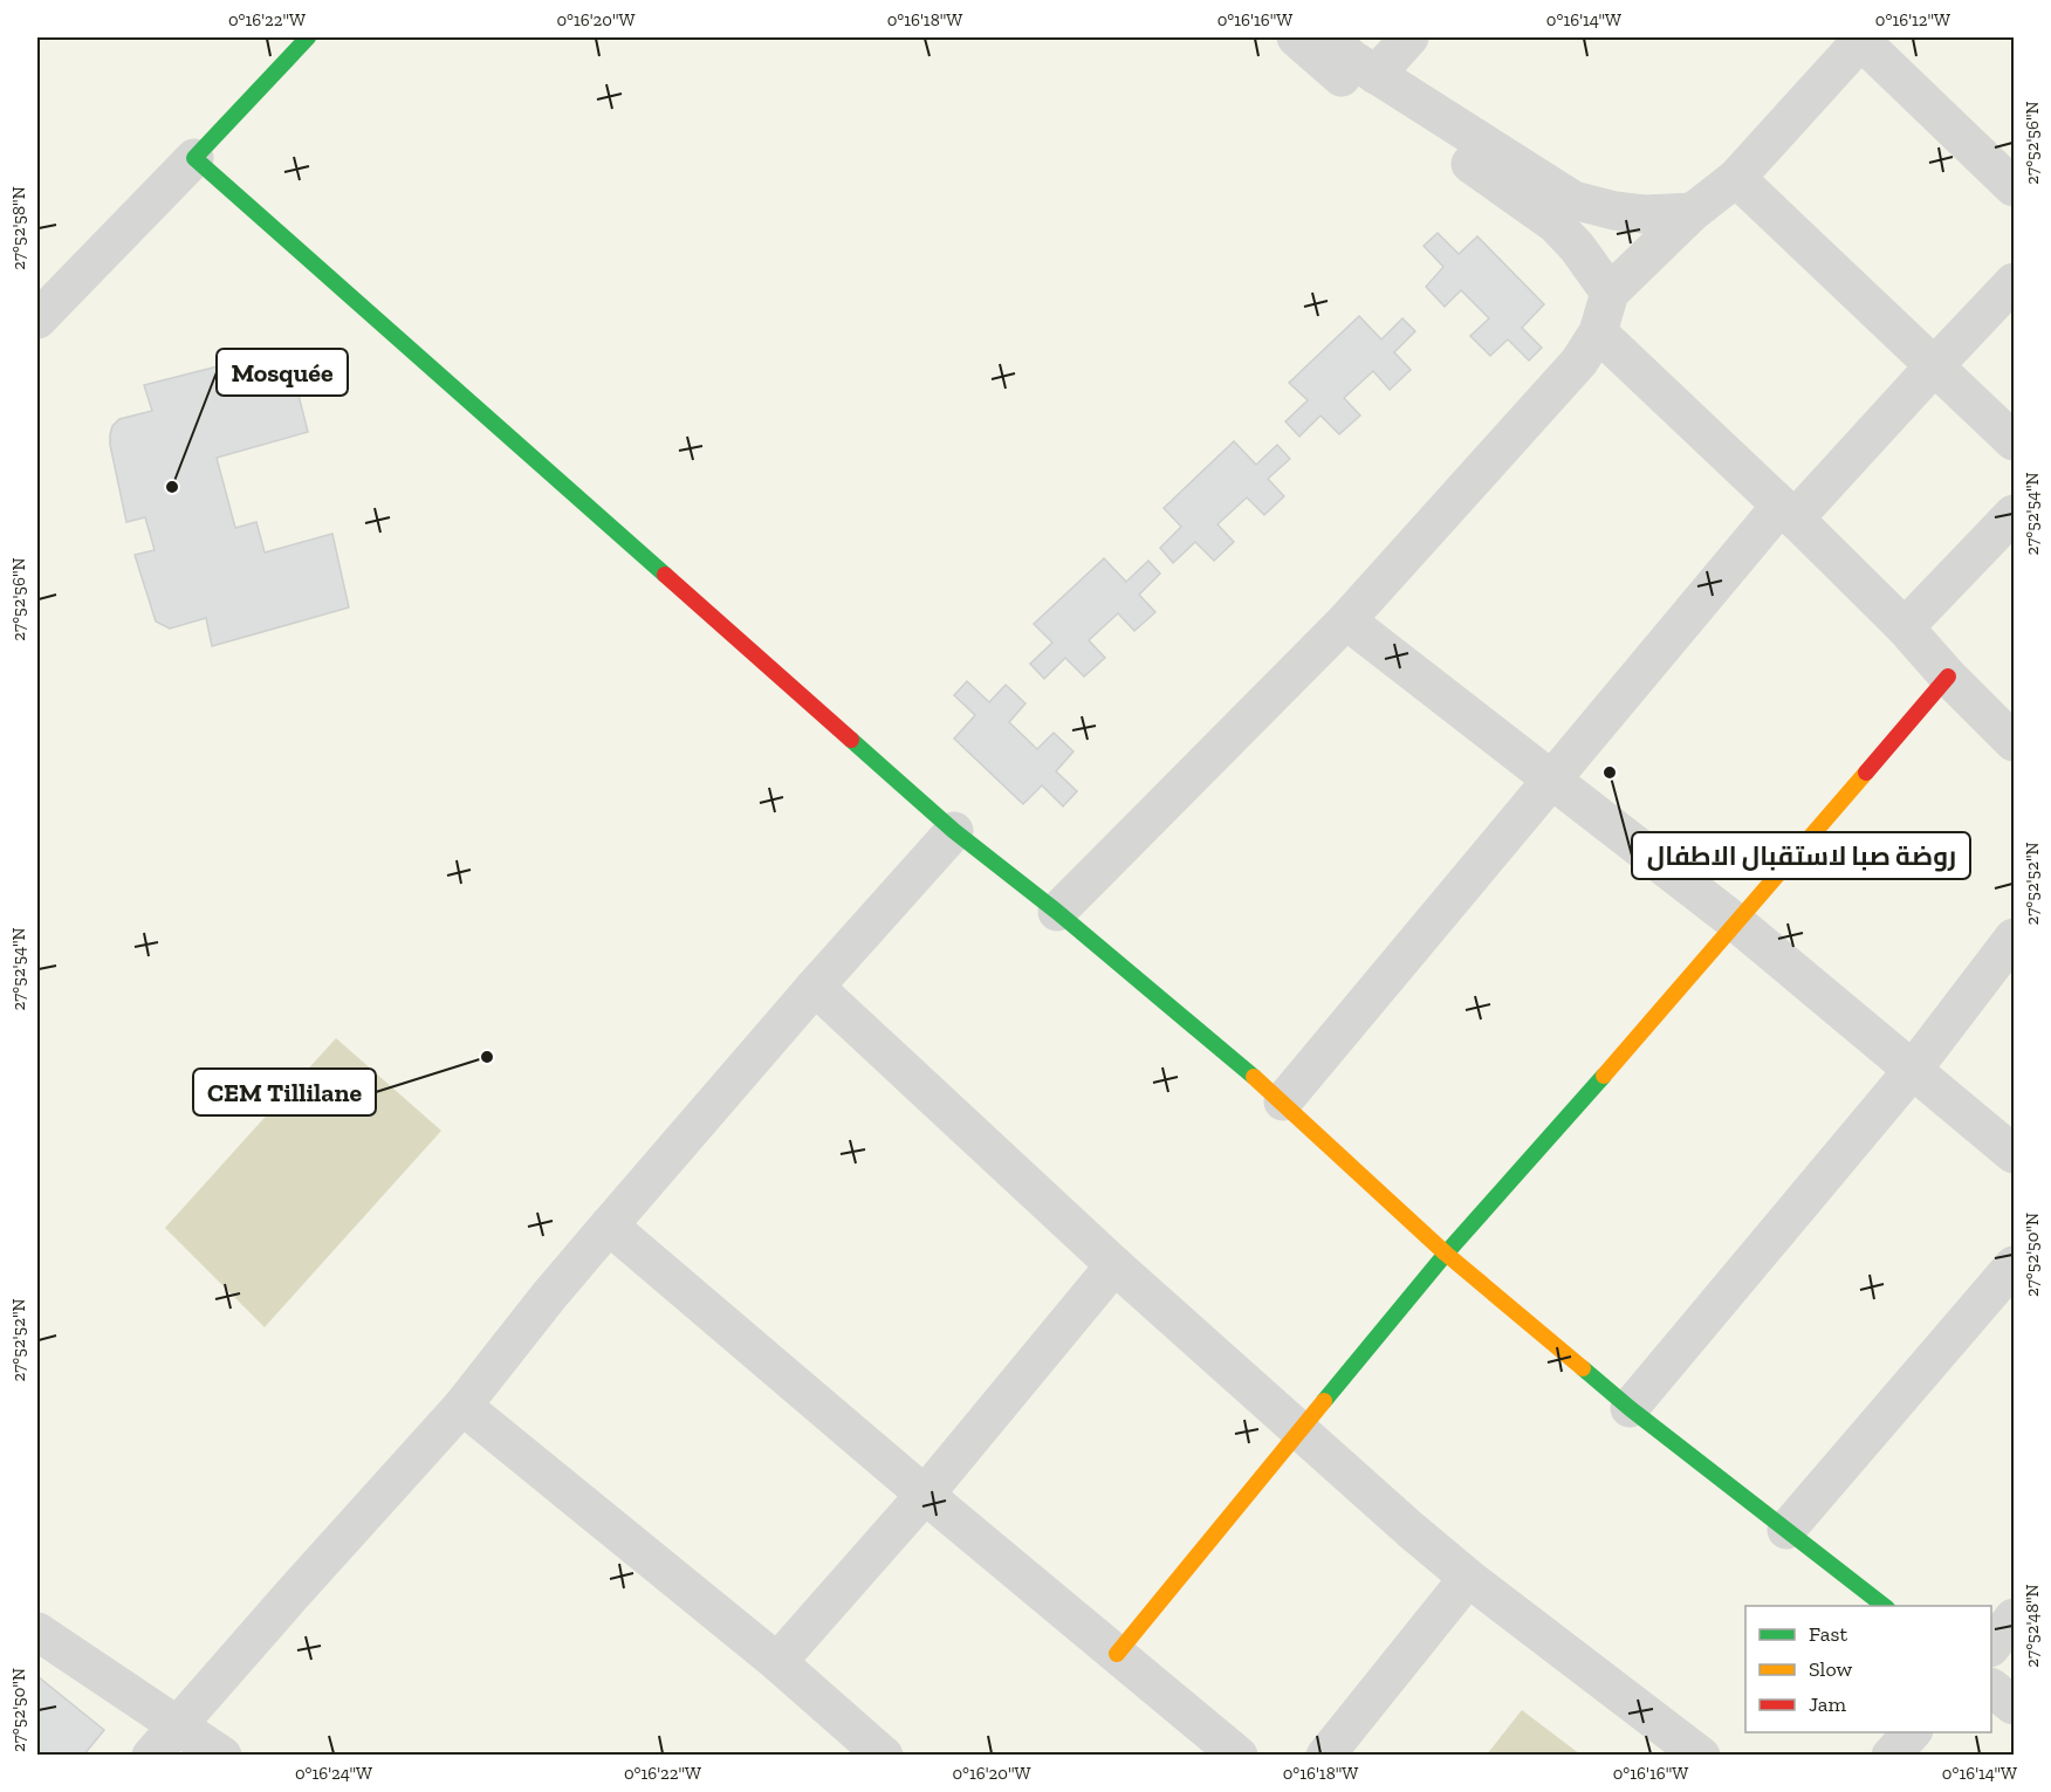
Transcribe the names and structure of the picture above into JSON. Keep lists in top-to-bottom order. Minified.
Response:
{"places":["Mosquée","روضة صبا لاستقبال الاطفال","CEM Tillilane"],"legend":["Fast","Slow","Jam"],"coordinates":["0°16'22\"W","0°16'20\"W","0°16'18\"W","0°16'16\"W","0°16'14\"W","0°16'12\"W","27°52'56\"N","27°52'58\"N","27°52'54\"N","27°52'52\"N","27°52'50\"N","27°52'48\"N","0°16'24\"W"]}
